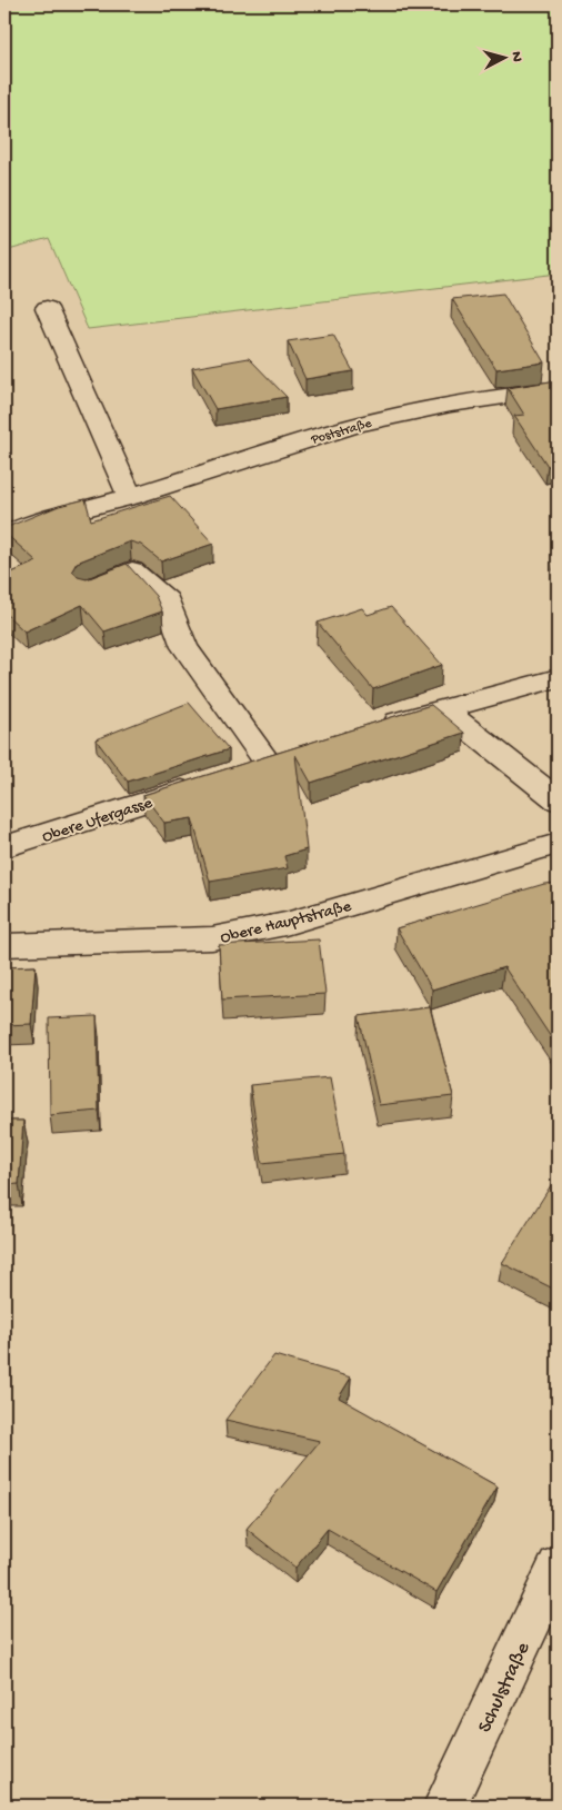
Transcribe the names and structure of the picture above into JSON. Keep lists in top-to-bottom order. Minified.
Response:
{"streets":{"street":["Poststraße","Obere Ufergasse","Obere Hauptstraße","Schulstraße"]},"north":"right"}
